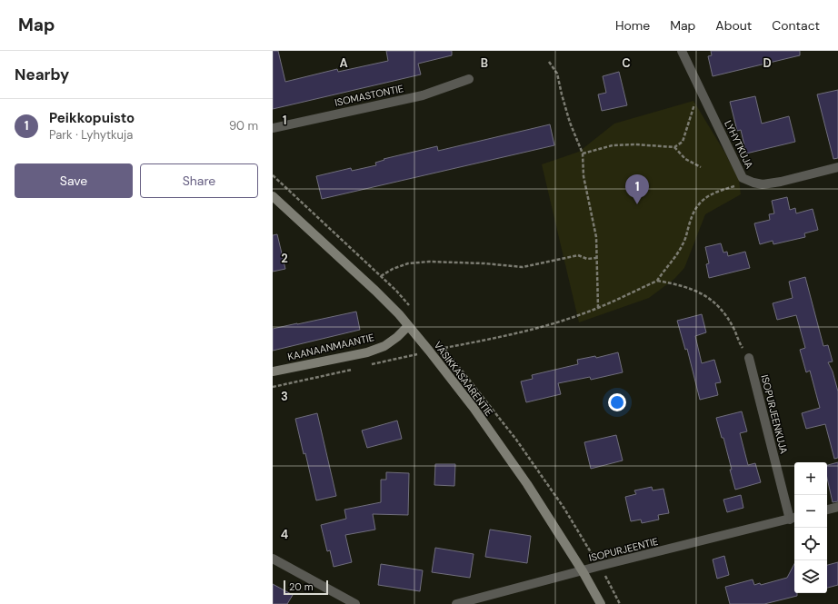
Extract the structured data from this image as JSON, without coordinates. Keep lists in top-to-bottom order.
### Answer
{
  "streets": {
    "street": [
      "ISOMASTONTIE",
      "LYHYTKUJA",
      "KAANAANMAANTIE",
      "VASIKKASAARENTIE",
      "ISOPURJEENKUJA",
      "ISOPURJEENTIE"
    ]
  },
  "crossings": [
    ["KAANAANMAANTIE", "VASIKKASAARENTIE"],
    ["VASIKKASAARENTIE", "ISOPURJEENTIE"],
    ["ISOPURJEENKUJA", "ISOPURJEENTIE"]
  ],
  "scale_bar": "20 m",
  "page": {
    "header": "Map",
    "nav": [
      "Home",
      "Map",
      "About",
      "Contact"
    ],
    "heading": "Nearby",
    "list": [
      {
        "mark": "1",
        "name": "Peikkopuisto",
        "note": "Park · Lyhytkuja",
        "value": "90 m"
      }
    ],
    "buttons": ["Save", "Share"],
    "pins": "1",
    "map_buttons": ["+", "−"],
    "scale": "20 m"
  },
  "grid": {
    "columns": [
      "A",
      "B",
      "C",
      "D"
    ],
    "rows": [
      "1",
      "2",
      "3",
      "4"
    ]
  }
}
